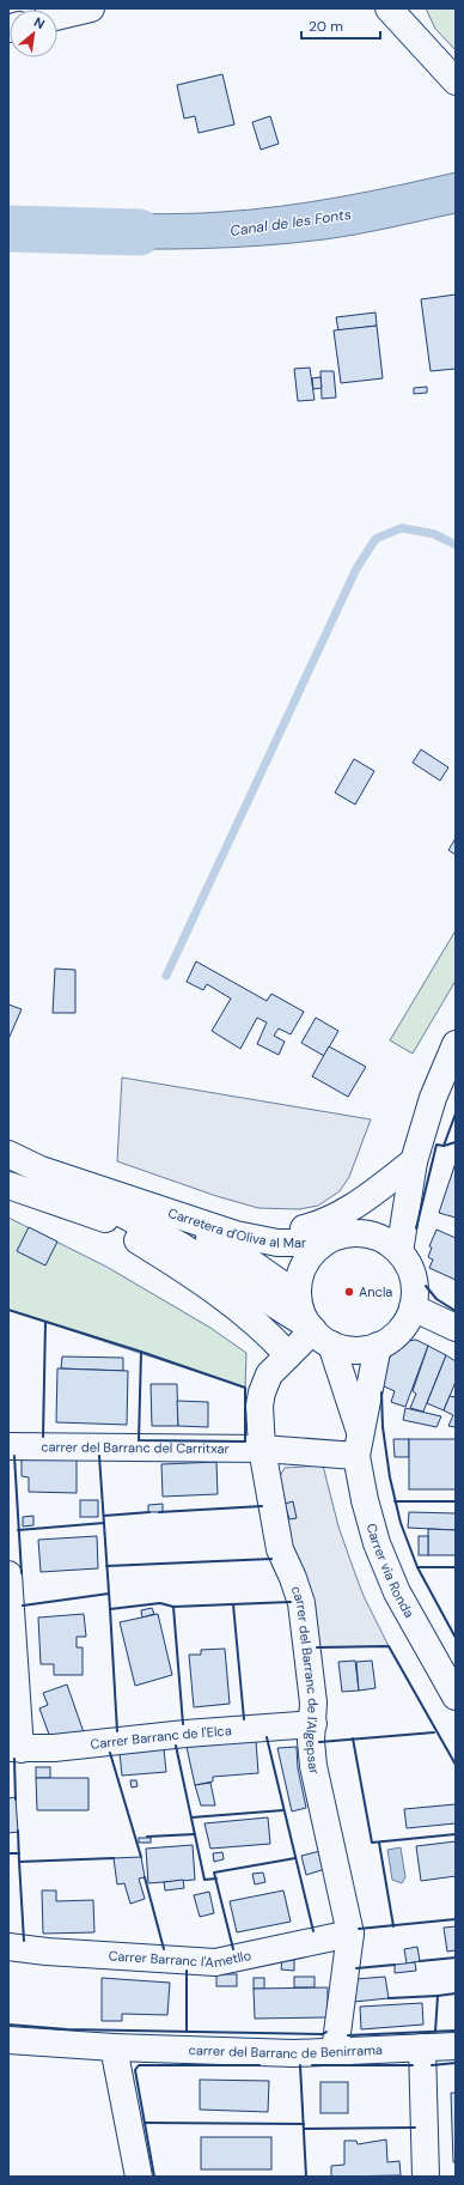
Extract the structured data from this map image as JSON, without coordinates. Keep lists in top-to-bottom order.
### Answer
{
  "streets": {
    "street": [
      "Carretera d'Oliva al Mar",
      "carrer del Barranc del Carritxar",
      "Carrer via Ronda",
      "carrer del Barranc de l'Algepsar",
      "Carrer Barranc de l'Elca",
      "Carrer Barranc l'Ametllo",
      "carrer del Barranc de Benirrama"
    ]
  },
  "crossings": [
    ["Carretera d'Oliva al Mar", "Carrer via Ronda"],
    ["Carretera d'Oliva al Mar", "carrer del Barranc de l'Algepsar"],
    ["carrer del Barranc del Carritxar", "Carrer via Ronda"],
    ["carrer del Barranc del Carritxar", "carrer del Barranc de l'Algepsar"],
    ["Carrer via Ronda", "carrer del Barranc de l'Algepsar"],
    ["carrer del Barranc de l'Algepsar", "Carrer Barranc de l'Elca"],
    ["carrer del Barranc de l'Algepsar", "Carrer Barranc l'Ametllo"],
    ["carrer del Barranc de l'Algepsar", "carrer del Barranc de Benirrama"]
  ],
  "water": ["Canal de les Fonts"],
  "places": ["Ancla"],
  "scale_bar": "20 m",
  "north": "top right"
}
